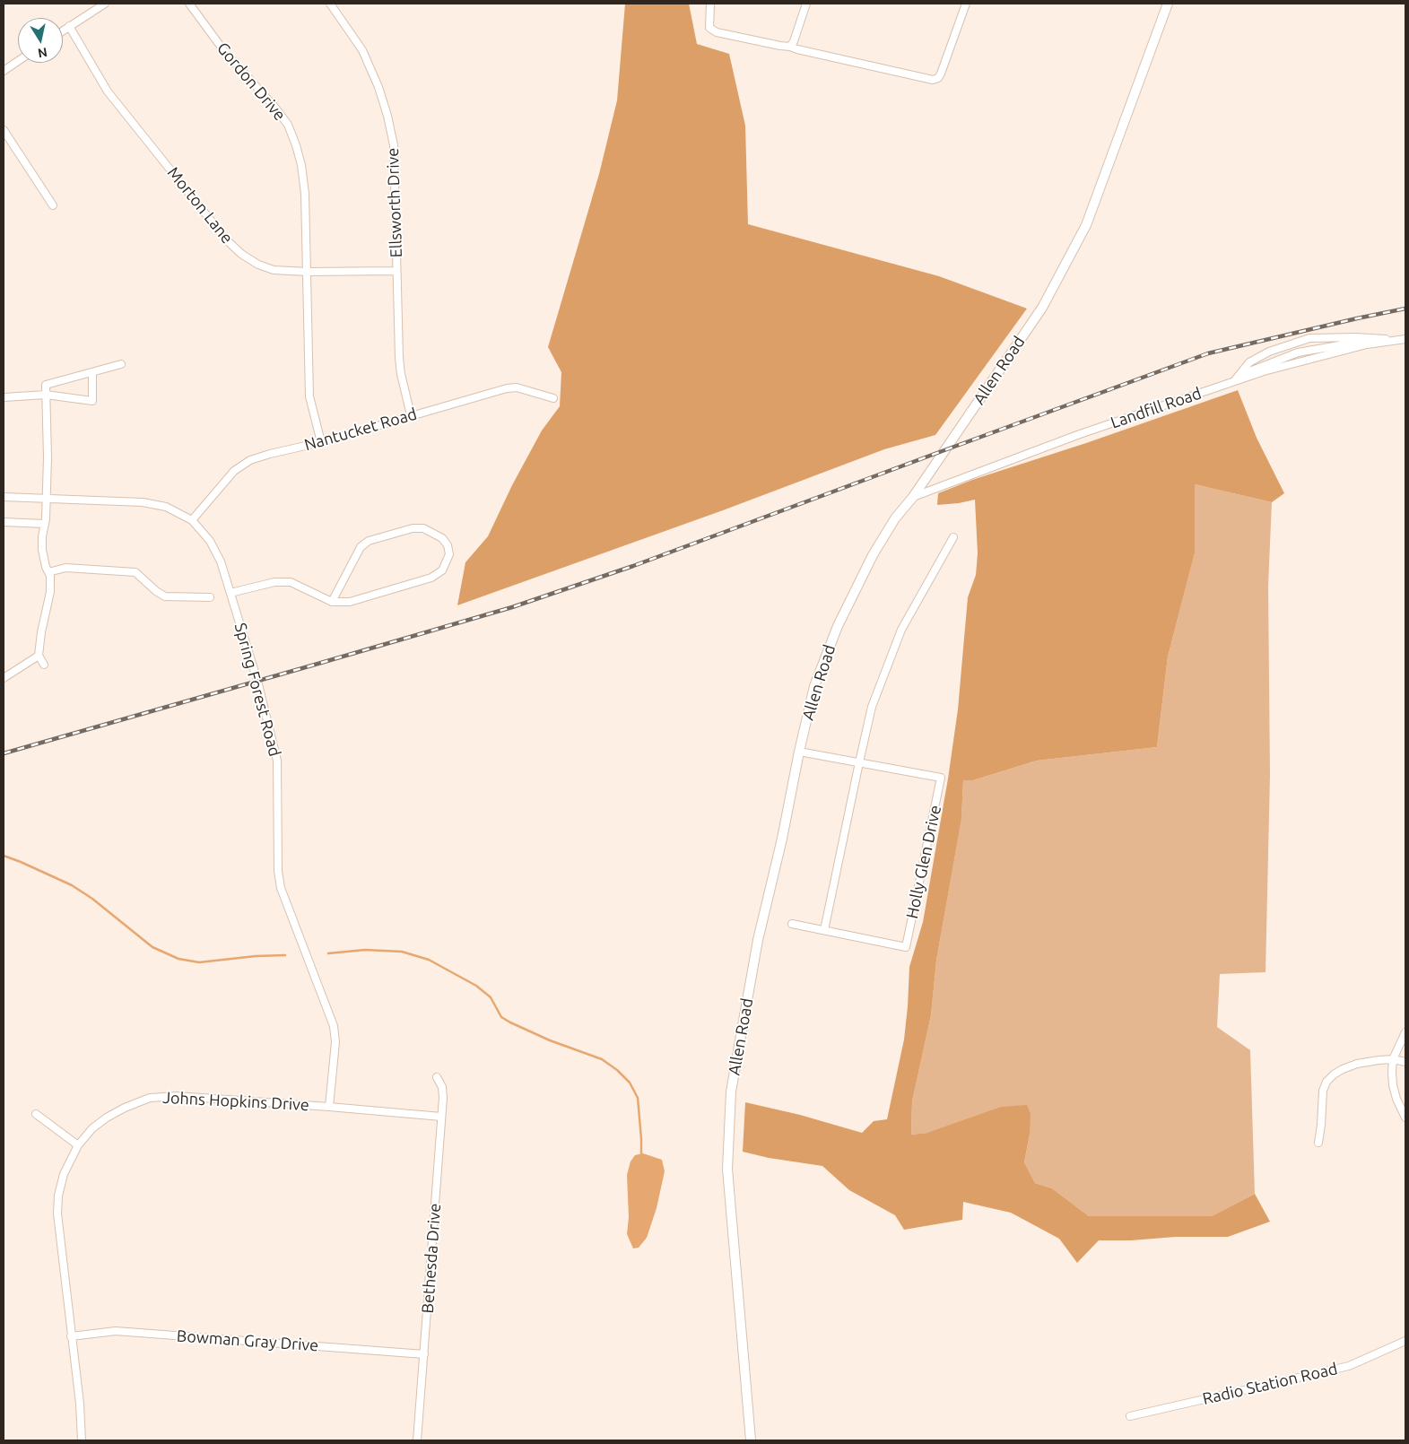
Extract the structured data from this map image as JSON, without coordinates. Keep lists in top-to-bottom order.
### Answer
{
  "streets": {
    "main road": ["Allen Road"],
    "street": [
      "Gordon Drive",
      "Ellsworth Drive",
      "Morton Lane",
      "Landfill Road",
      "Nantucket Road",
      "Spring Forest Road",
      "Holly Glen Drive",
      "Johns Hopkins Drive",
      "Bethesda Drive",
      "Bowman Gray Drive",
      "Radio Station Road"
    ]
  },
  "crossings": [
    ["Gordon Drive", "Morton Lane"],
    ["Gordon Drive", "Nantucket Road"],
    ["Ellsworth Drive", "Morton Lane"],
    ["Ellsworth Drive", "Nantucket Road"],
    ["Allen Road", "Landfill Road"],
    ["Allen Road", "Holly Glen Drive"],
    ["Nantucket Road", "Spring Forest Road"],
    ["Spring Forest Road", "Johns Hopkins Drive"],
    ["Johns Hopkins Drive", "Bethesda Drive"],
    ["Johns Hopkins Drive", "Bowman Gray Drive"],
    ["Bethesda Drive", "Bowman Gray Drive"]
  ],
  "north": "bottom"
}
